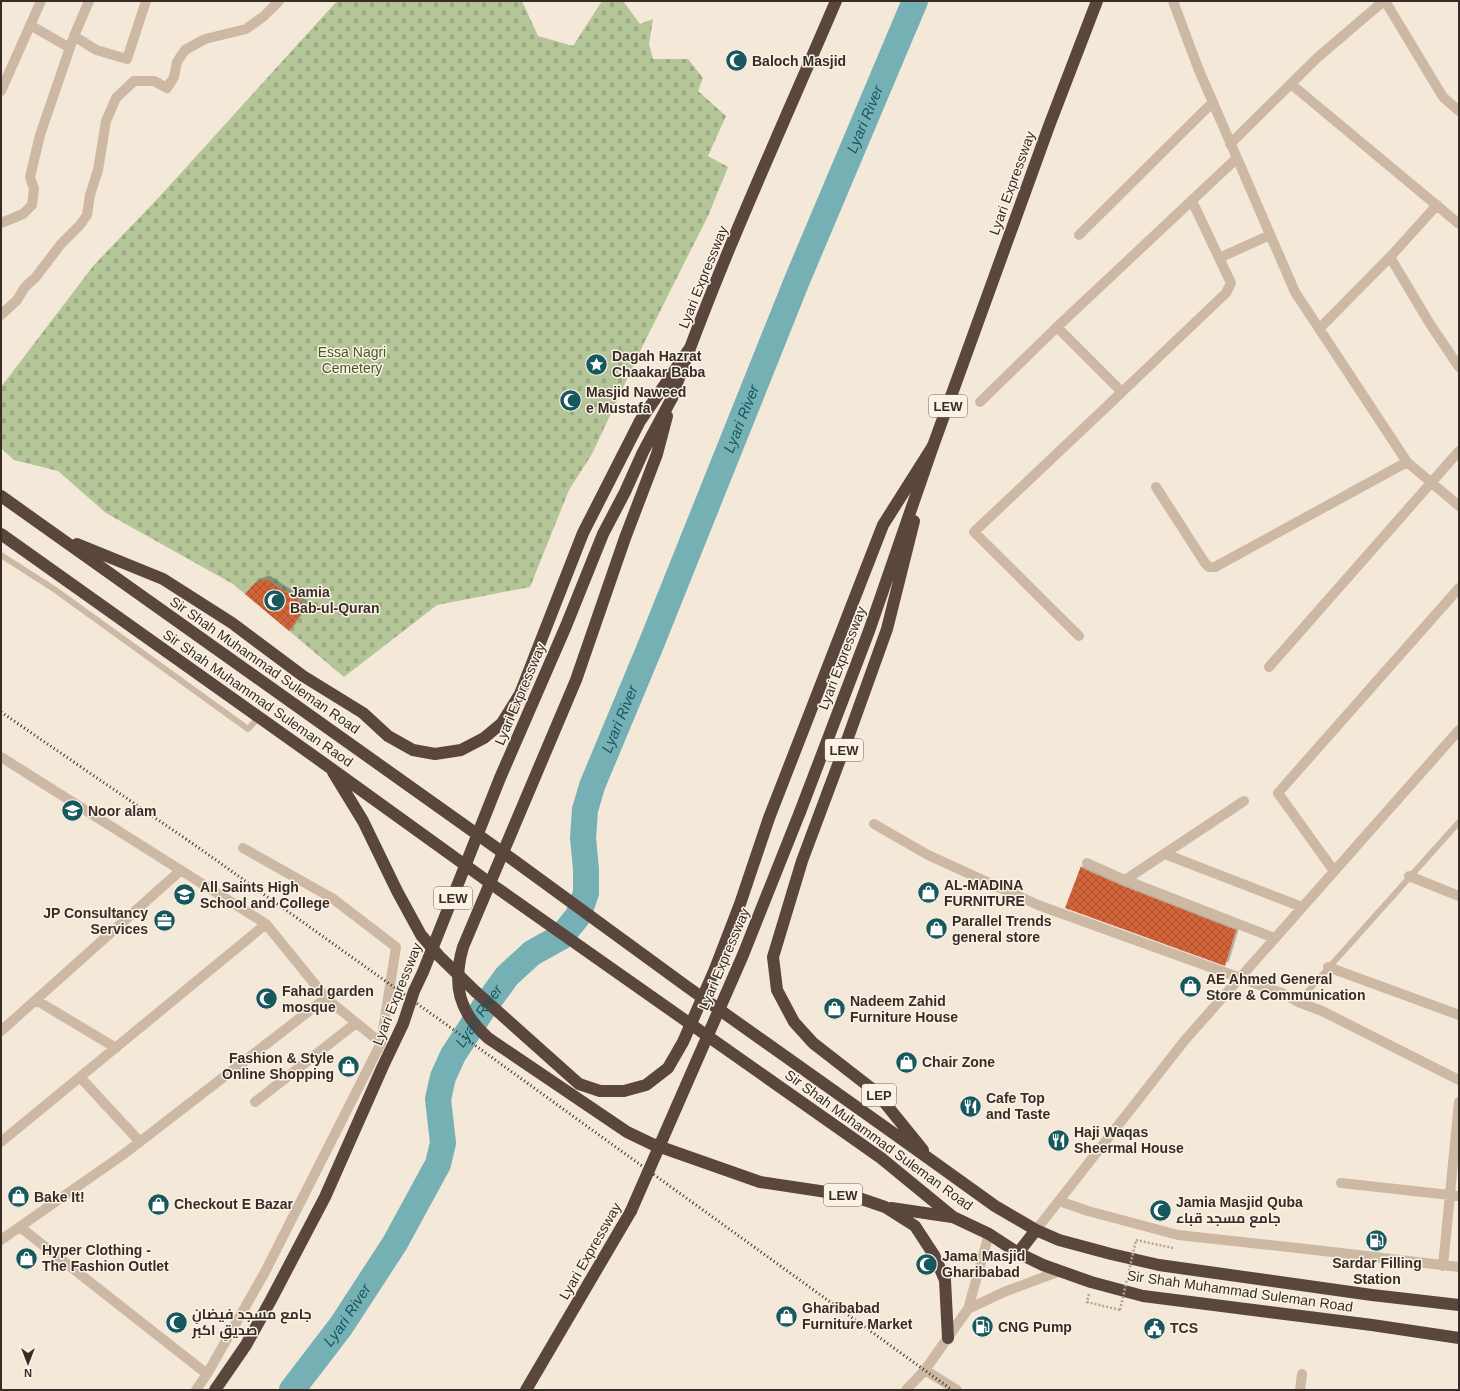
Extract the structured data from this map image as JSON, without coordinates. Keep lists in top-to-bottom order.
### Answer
{
  "streets": {
    "highway": [
      "Lyari Expressway",
      "LEW",
      "Sir Shah Muhammad Suleman Road",
      "Sir Shah Muhammad Suleman Raod",
      "LEP"
    ]
  },
  "crossings": [
    ["Lyari Expressway", "LEW"],
    ["LEW", "Sir Shah Muhammad Suleman Road"],
    ["LEW", "Sir Shah Muhammad Suleman Raod"],
    ["LEW", "LEP"],
    ["Sir Shah Muhammad Suleman Road", "Sir Shah Muhammad Suleman Raod"],
    ["Sir Shah Muhammad Suleman Road", "LEP"]
  ],
  "water": ["Lyari River"],
  "parks": ["Essa Nagri Cemetery"],
  "places": {
    "mosque": [
      "Baloch Masjid",
      "Masjid Naweed e Mustafa",
      "Jamia Bab-ul-Quran",
      "Fahad garden mosque",
      "Jamia Masjid Quba جامع مسجد قباء",
      "Jama Masjid Gharibabad",
      "جامع مسجد فیضانِ صدیقِ اکبر"
    ],
    "place": ["Dagah Hazrat Chaakar Baba"],
    "school or university": ["Noor alam", "All Saints High School and College"],
    "shop": [
      "AL-MADINA FURNITURE",
      "Parallel Trends general store",
      "AE Ahmed General Store & Communication",
      "Nadeem Zahid Furniture House",
      "Chair Zone",
      "Fashion & Style Online Shopping",
      "Bake It!",
      "Checkout E Bazar",
      "Hyper Clothing - The Fashion Outlet",
      "Gharibabad Furniture Market"
    ],
    "office": ["JP Consultancy Services"],
    "restaurant": ["Cafe Top and Taste", "Haji Waqas Sheermal House"],
    "fuel station": ["Sardar Filling Station", "CNG Pump"],
    "public building": ["TCS"]
  },
  "north": "bottom"
}
